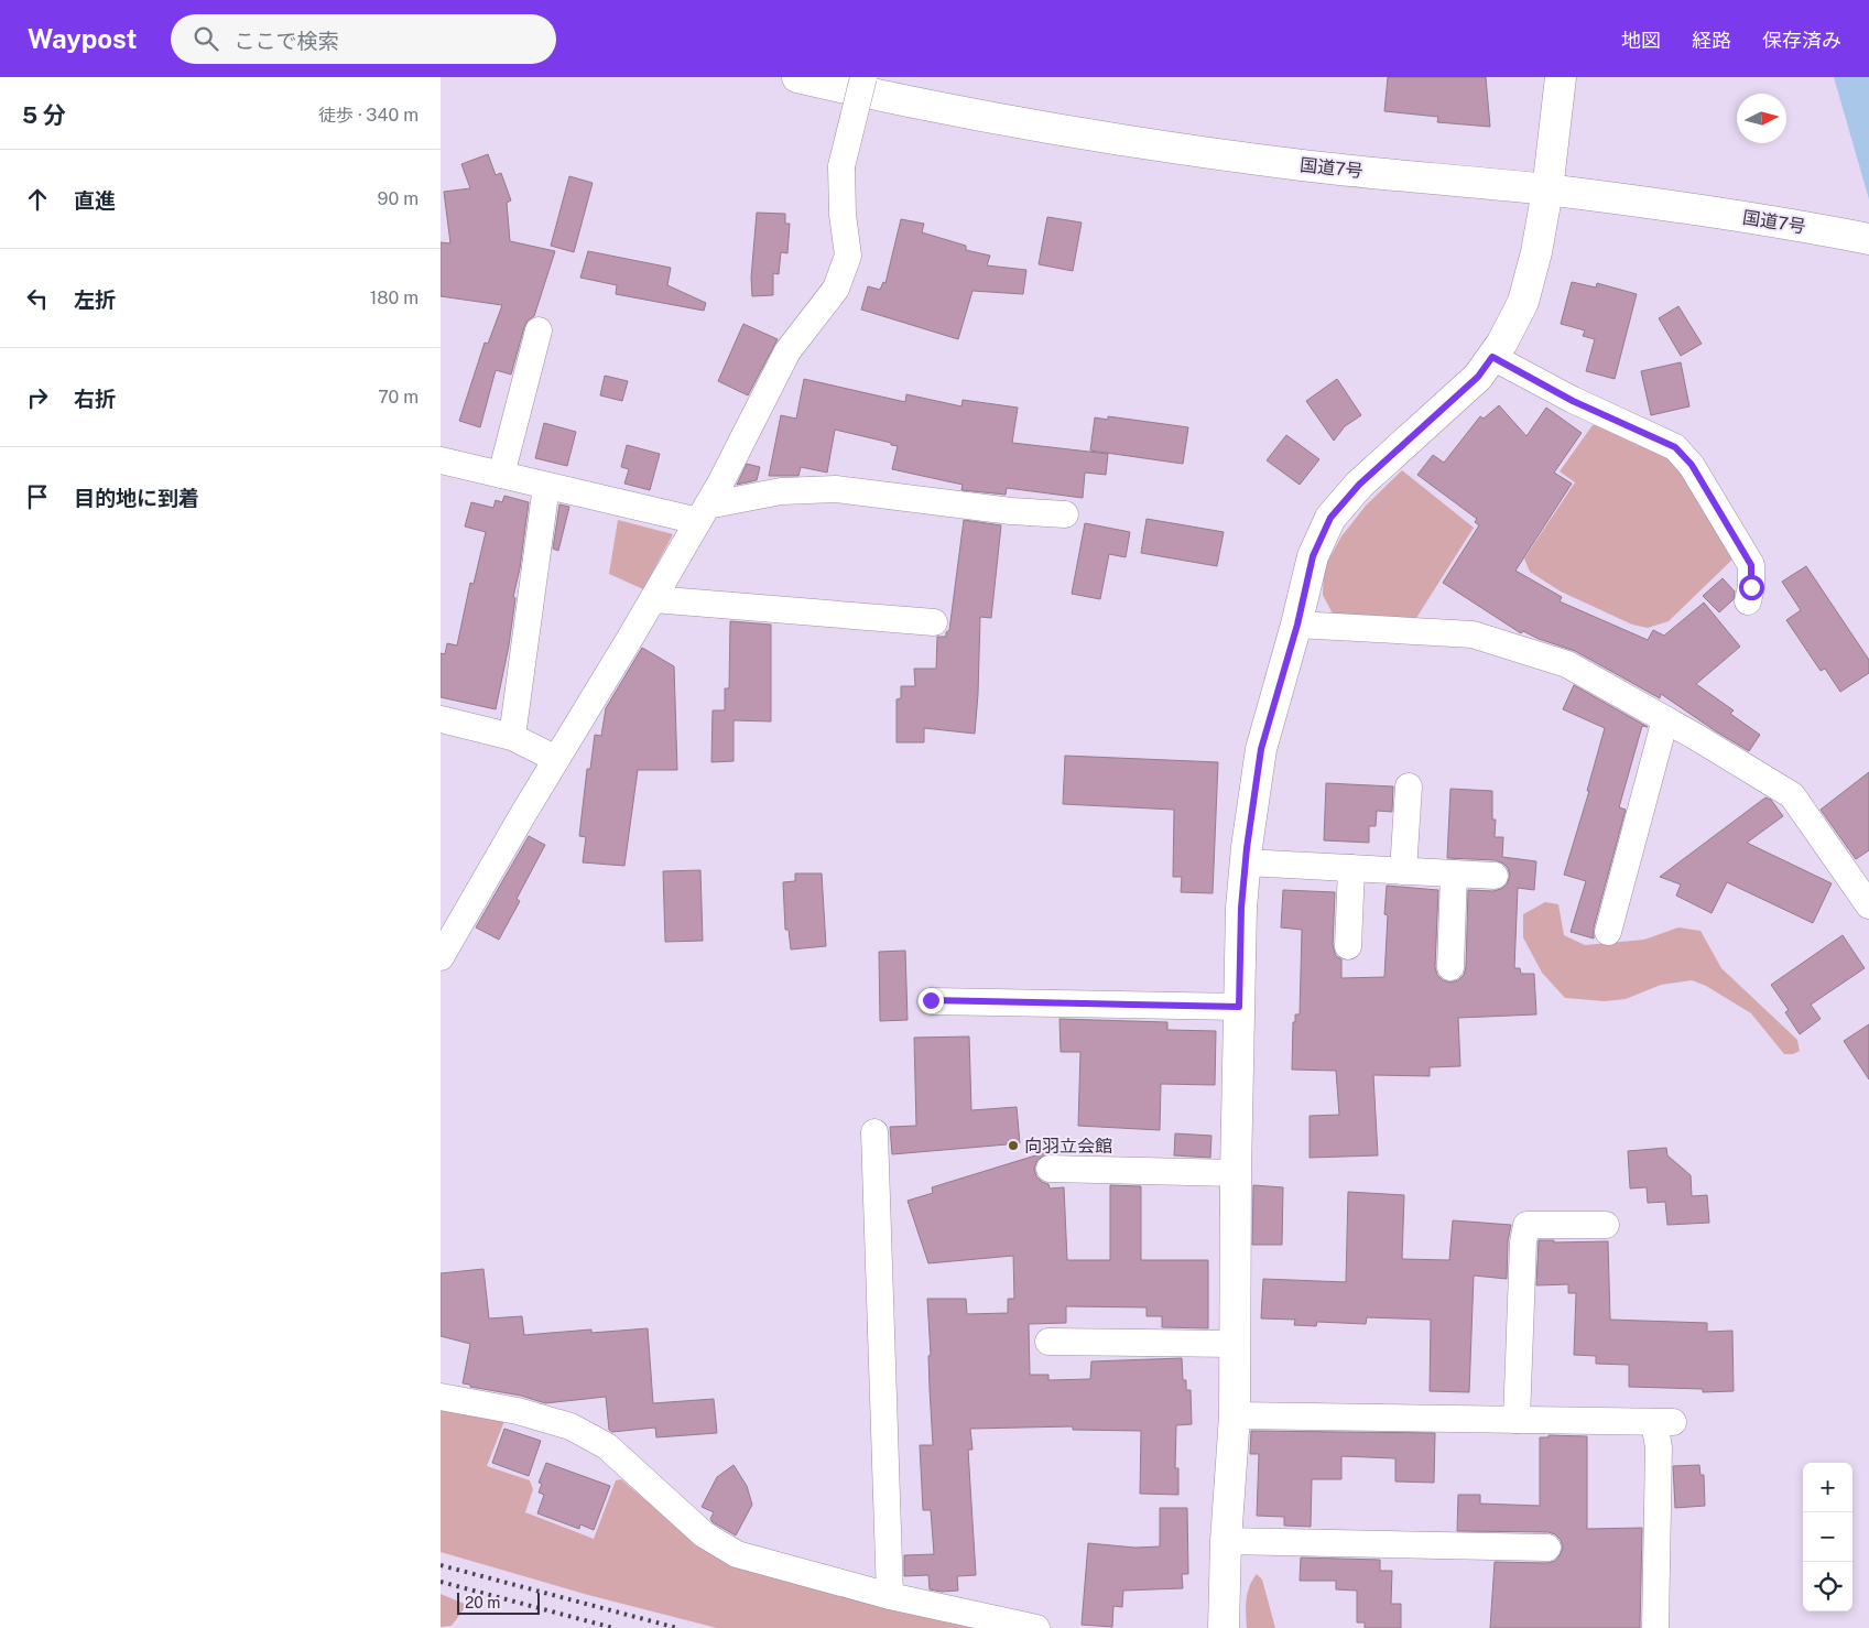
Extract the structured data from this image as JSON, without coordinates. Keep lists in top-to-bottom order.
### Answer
{
  "streets": {
    "main road": ["国道7号"]
  },
  "places": ["向羽立会館"],
  "scale_bar": "20 m",
  "north": "right",
  "page": {
    "header": "Waypost",
    "search": "ここで検索",
    "nav": ["地図", "経路", "保存済み"],
    "heading": ["5 分", "徒歩 · 340 m"],
    "list": [
      ["直進", "90 m"],
      ["左折", "180 m"],
      ["右折", "70 m"],
      "目的地に到着"
    ],
    "map_buttons": ["+", "−"],
    "scale": "20 m"
  }
}
